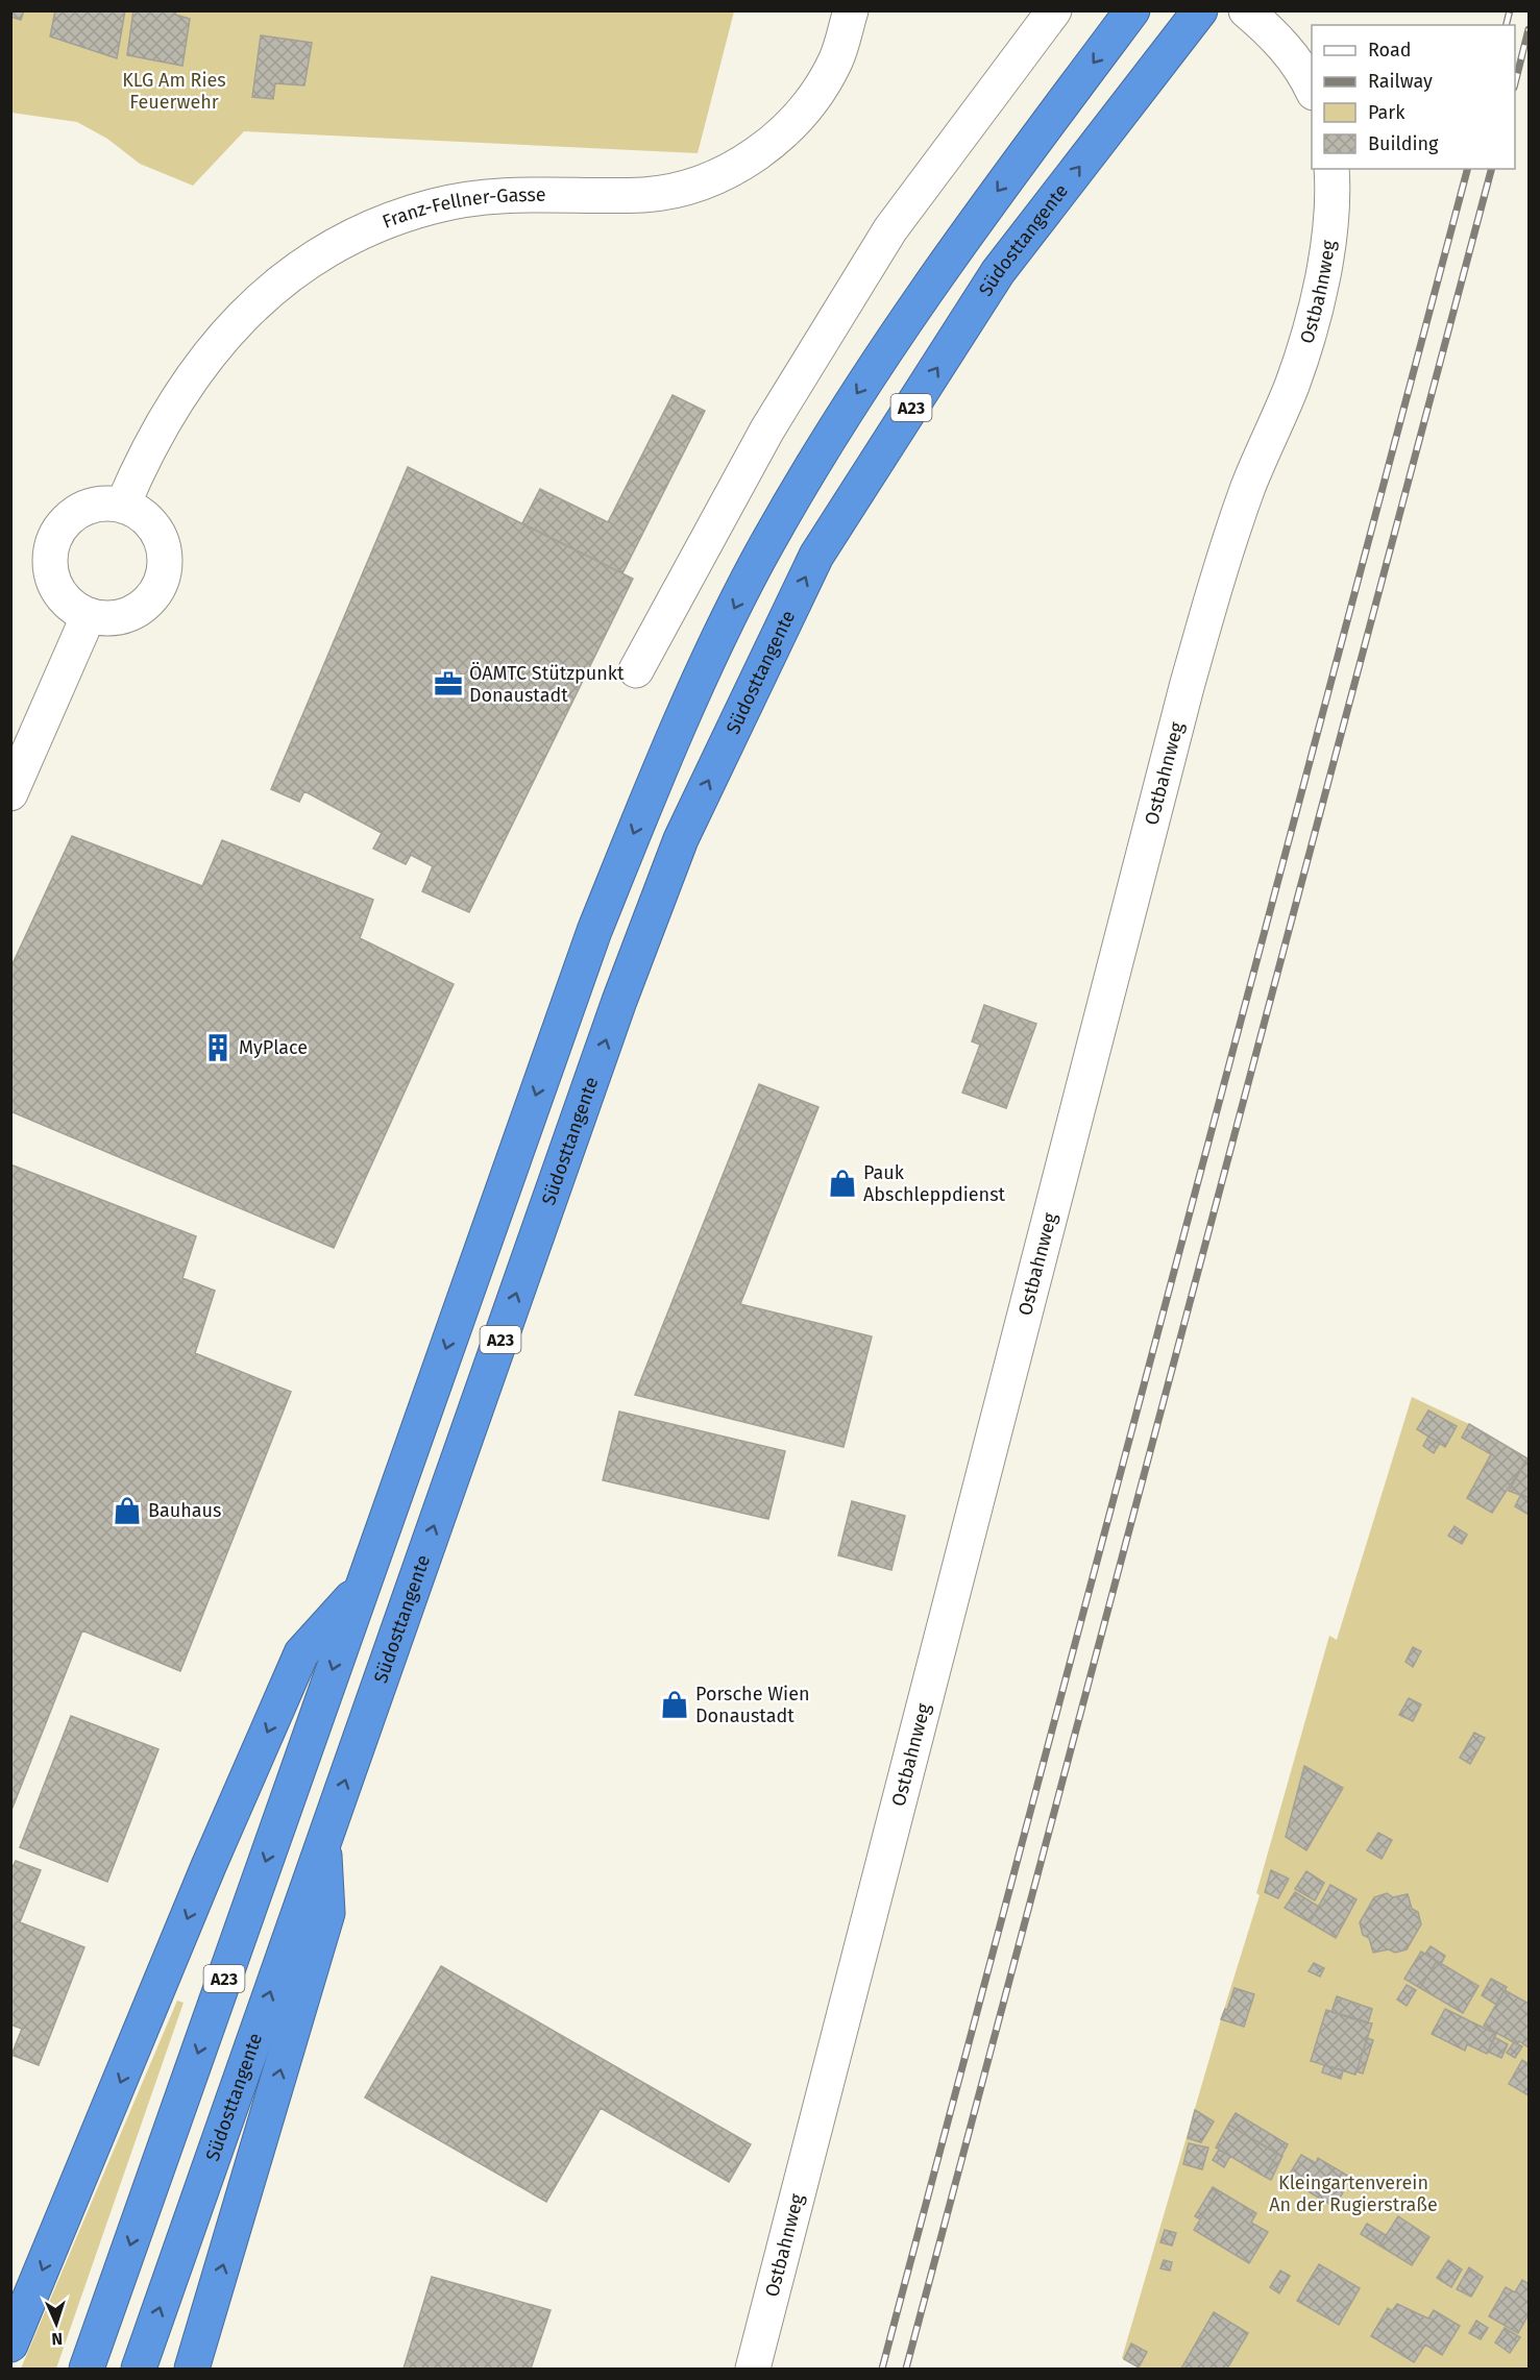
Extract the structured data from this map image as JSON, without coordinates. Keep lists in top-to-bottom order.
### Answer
{
  "streets": {
    "highway": ["Südosttangente", "A23"],
    "street": ["Franz-Fellner-Gasse", "Ostbahnweg"]
  },
  "parks": ["KLG Am Ries Feuerwehr", "Kleingartenverein An der Rugierstraße"],
  "places": {
    "office": ["ÖAMTC Stützpunkt Donaustadt"],
    "building": ["MyPlace"],
    "shop": ["Pauk Abschleppdienst", "Bauhaus", "Porsche Wien Donaustadt"]
  },
  "legend": [
    "Road",
    "Railway",
    "Park",
    "Building"
  ],
  "north": "bottom"
}
